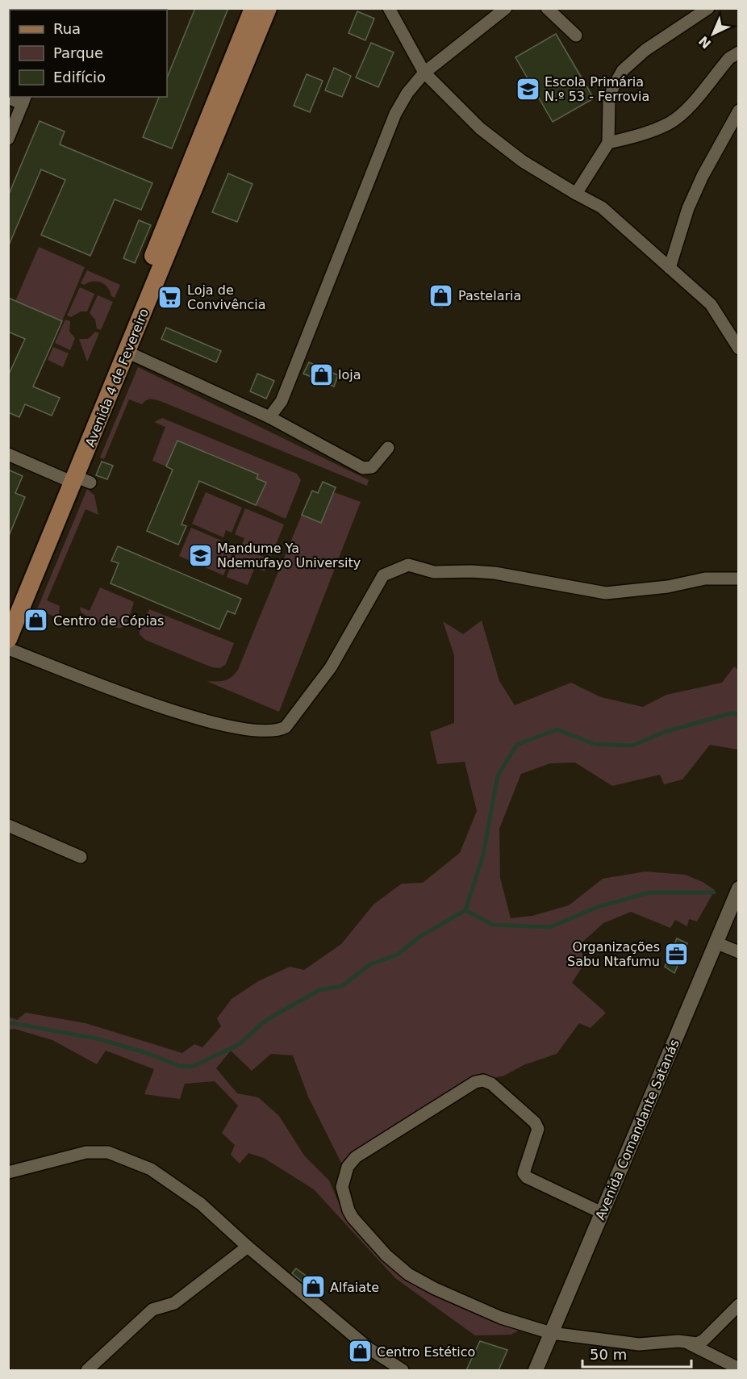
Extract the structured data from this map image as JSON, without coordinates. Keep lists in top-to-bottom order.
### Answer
{
  "streets": {
    "main road": ["Avenida 4 de Fevereiro"],
    "street": ["Avenida Comandante Satanás"]
  },
  "places": {
    "school or university": ["Escola Primária N.º 53 - Ferrovia", "Mandume Ya Ndemufayo University"],
    "shop": [
      "Pastelaria",
      "loja",
      "Centro de Cópias",
      "Alfaiate",
      "Centro Estético"
    ],
    "supermarket": ["Loja de Convivência"],
    "office": ["Organizações Sabu Ntafumu"]
  },
  "legend": ["Rua", "Parque", "Edifício"],
  "scale_bar": "50 m",
  "north": "bottom left"
}
